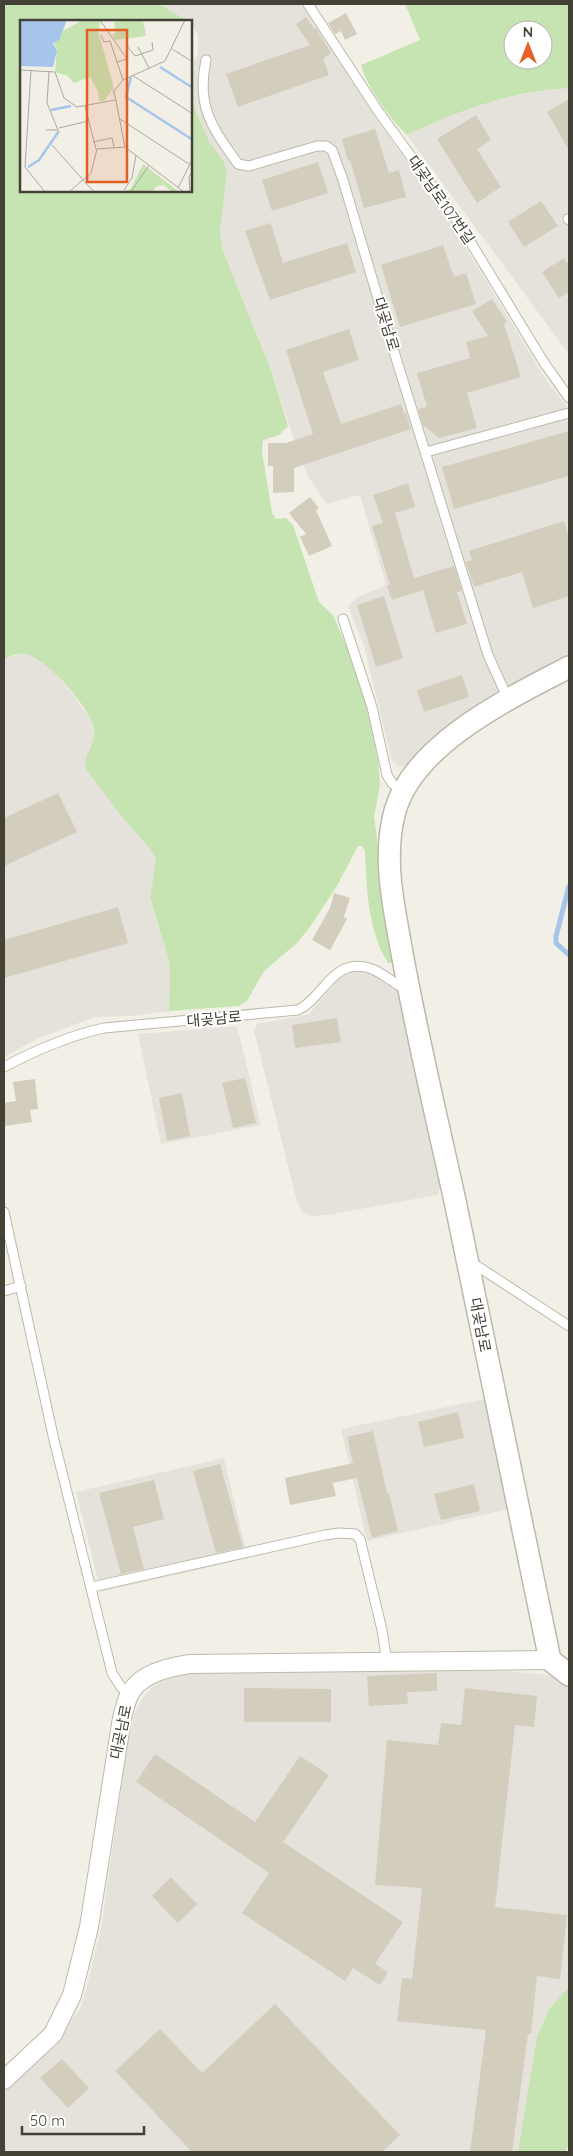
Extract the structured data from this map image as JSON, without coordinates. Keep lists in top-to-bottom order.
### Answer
{
  "streets": {
    "street": ["대곶남로"],
    "lane": ["대곶남로107번길"]
  },
  "scale_bar": "50 m",
  "north": "top"
}
